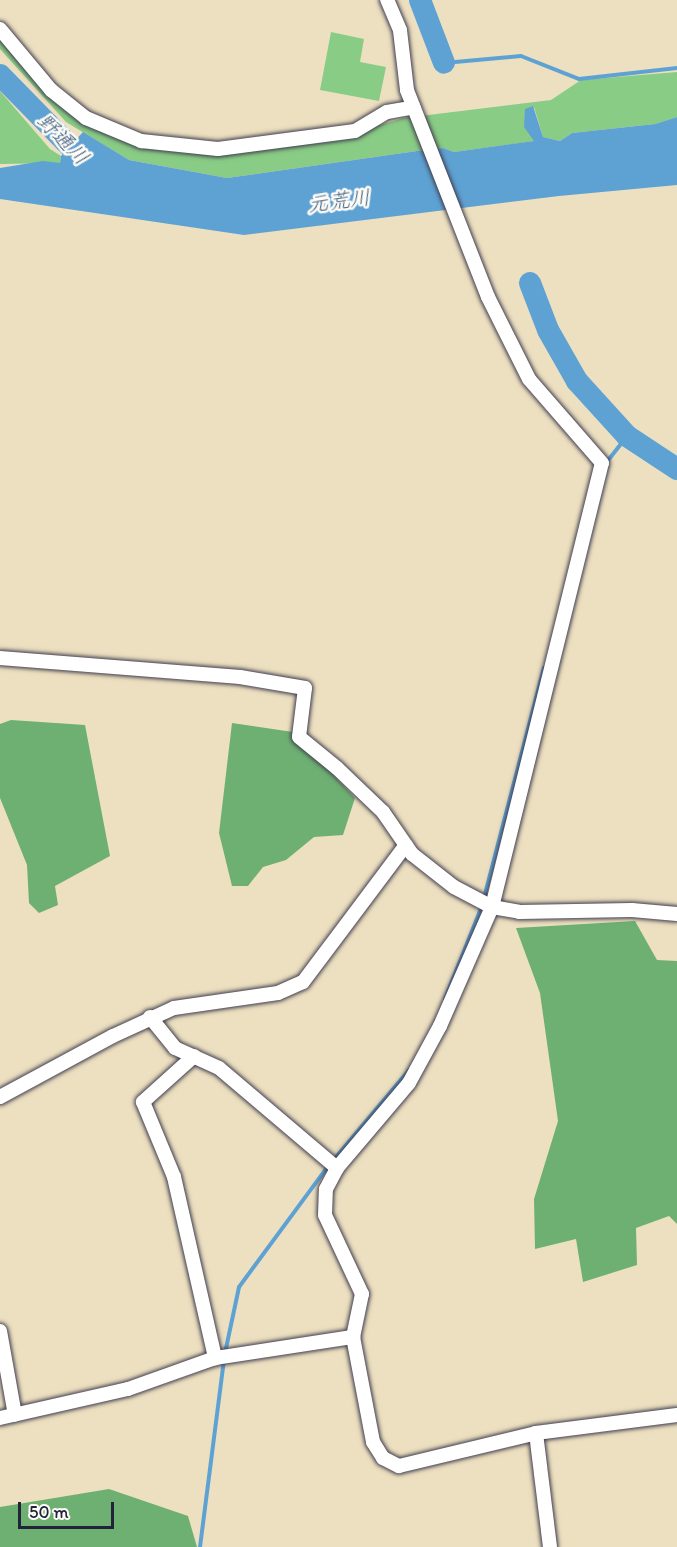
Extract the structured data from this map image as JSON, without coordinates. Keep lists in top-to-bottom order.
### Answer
{
  "water": ["野通川", "元荒川"],
  "scale_bar": "50 m"
}
